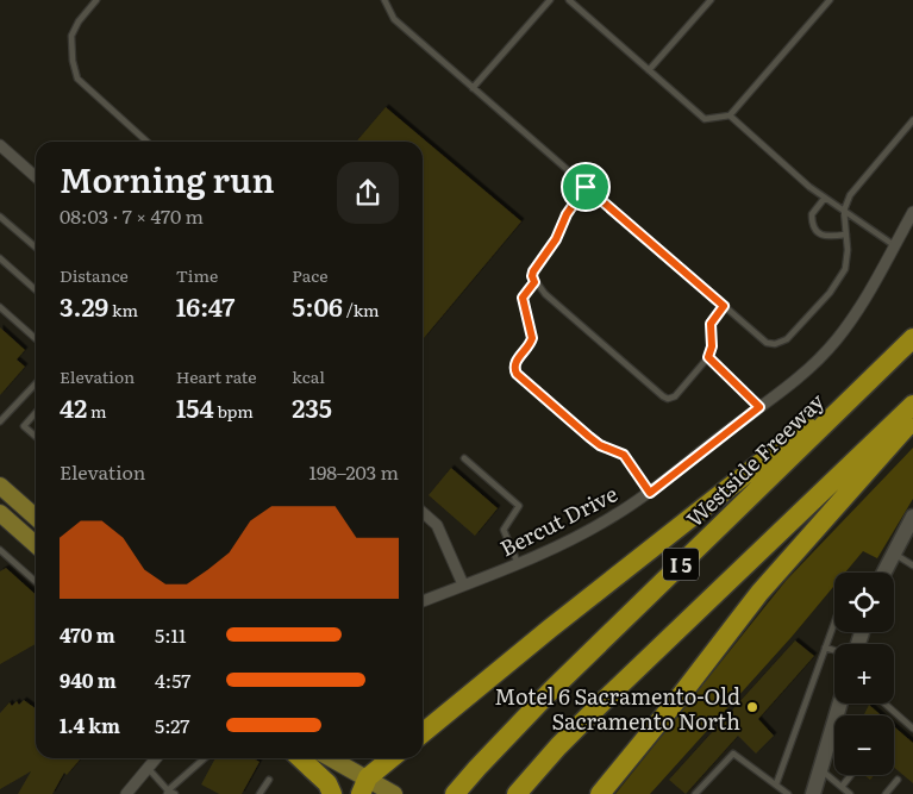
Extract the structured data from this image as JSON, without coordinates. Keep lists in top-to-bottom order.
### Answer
{
  "streets": {
    "highway": ["Westside Freeway", "I 5"],
    "street": ["Bercut Drive"]
  },
  "places": ["Motel 6 Sacramento-Old Sacramento North"],
  "page": {
    "heading": ["Morning run", "08:03 · 7 × 470 m"],
    "stats": [
      ["Distance", "3.29 km"],
      ["Time", "16:47"],
      ["Pace", "5:06 /km"],
      ["Elevation", "42 m"],
      ["Heart rate", "154 bpm"],
      ["kcal", "235"]
    ],
    "chart": ["Elevation", "198–203 m"],
    "map_buttons": ["+", "−"],
    "list": [
      {
        "name": "470 m",
        "note": "5:11"
      },
      {
        "name": "940 m",
        "note": "4:57"
      },
      {
        "name": "1.4 km",
        "note": "5:27"
      }
    ]
  }
}
